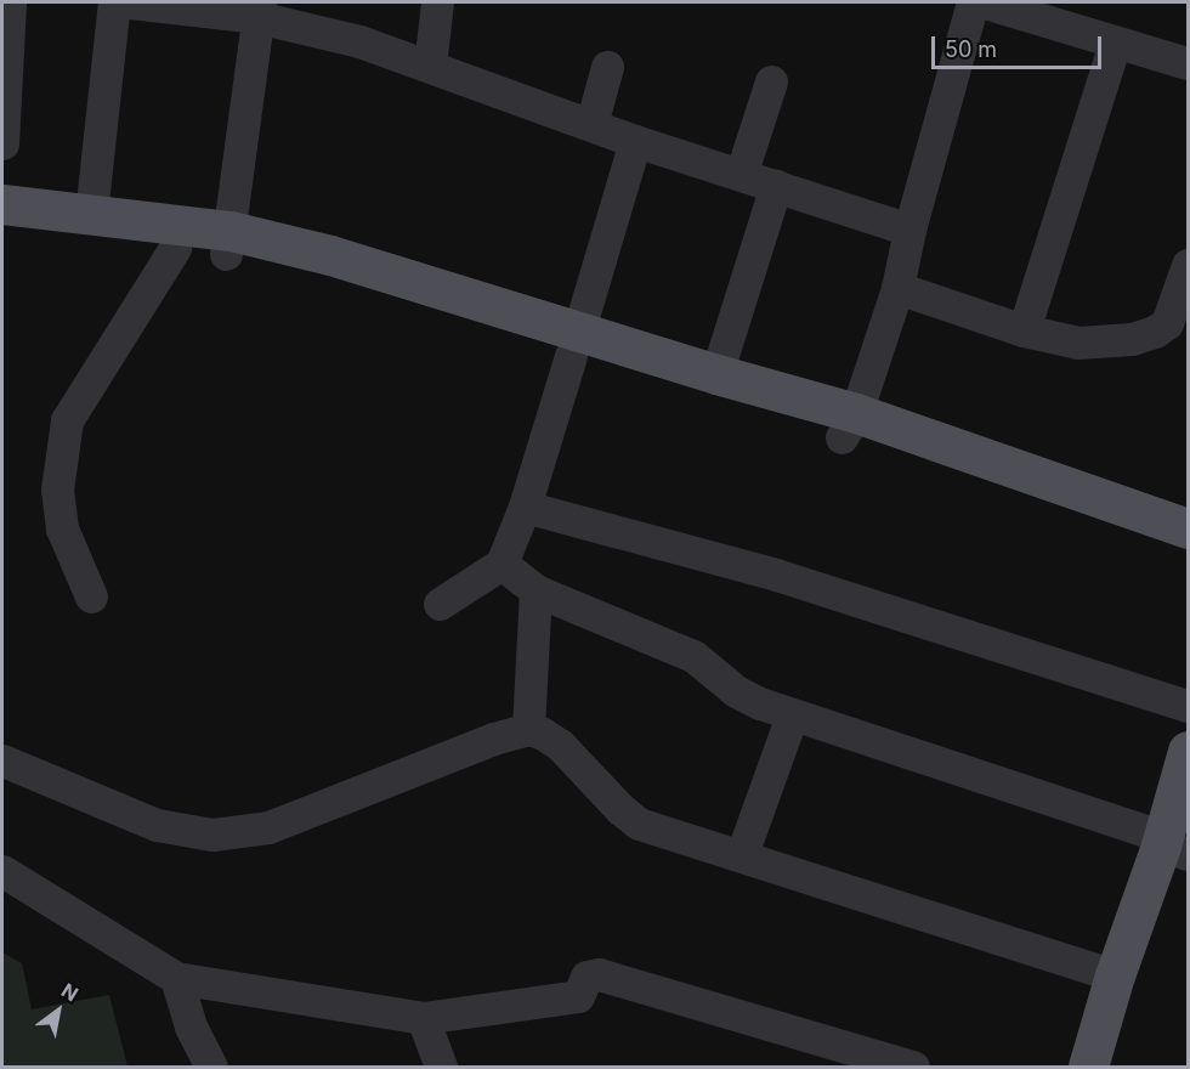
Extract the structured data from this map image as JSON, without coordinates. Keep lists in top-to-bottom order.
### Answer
{
  "scale_bar": "50 m",
  "north": "top right"
}
